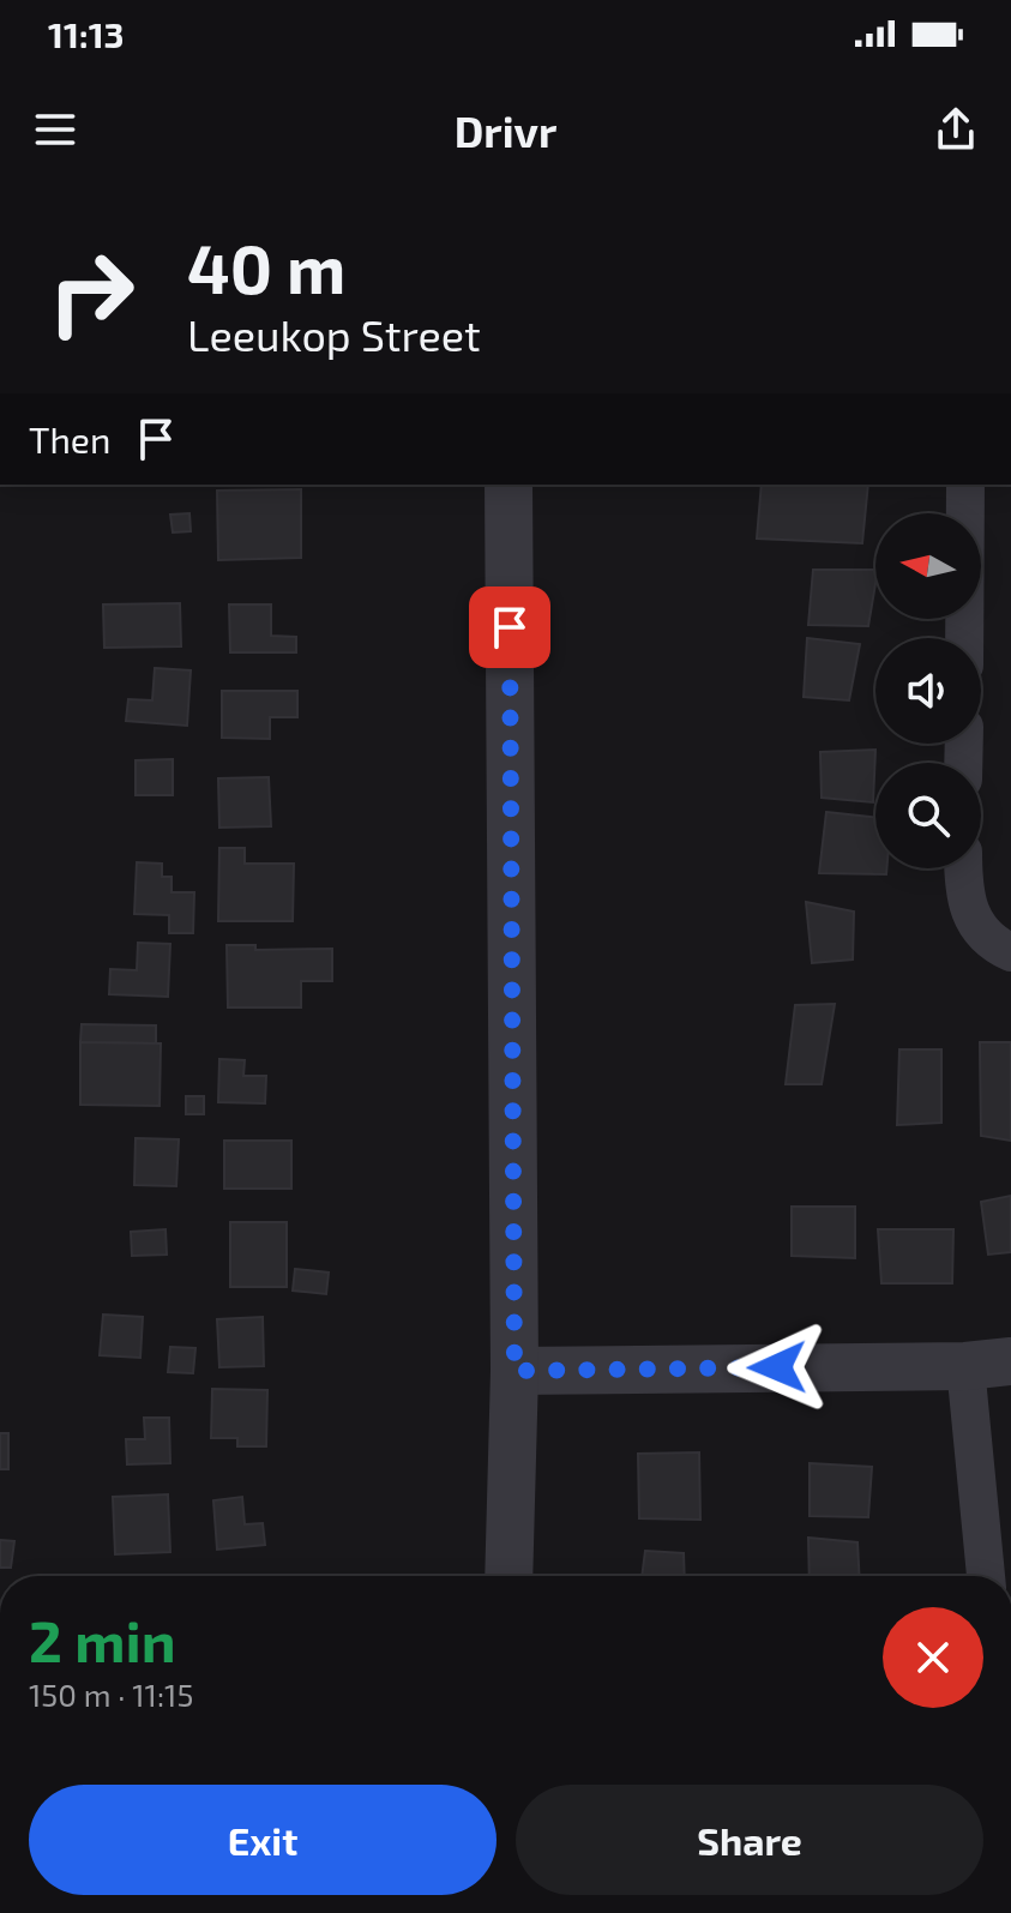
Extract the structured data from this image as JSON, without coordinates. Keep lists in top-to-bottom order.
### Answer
{
  "north": "left",
  "page": {
    "status": "11:13",
    "header": "Drivr",
    "turn": ["40 m", "Leeukop Street"],
    "then": "Then",
    "heading": ["2 min", "150 m · 11:15"],
    "buttons": ["Exit", "Share"]
  }
}
